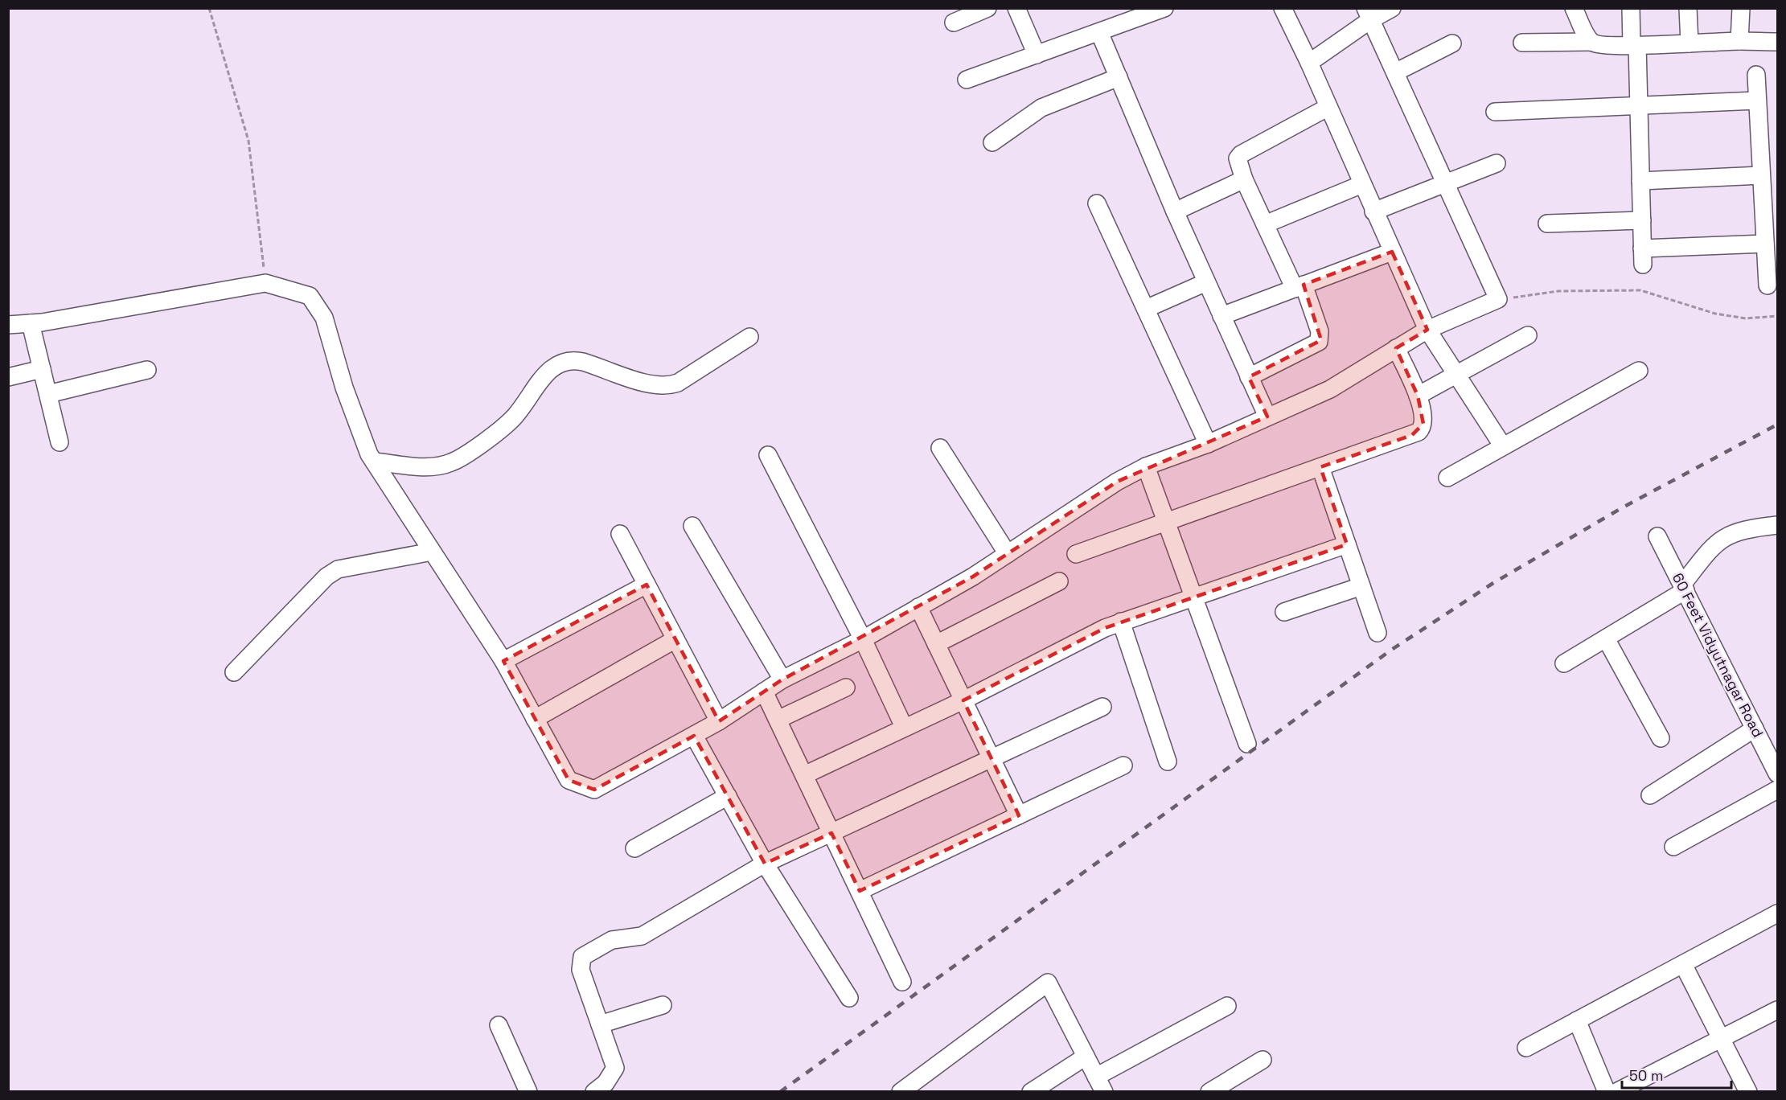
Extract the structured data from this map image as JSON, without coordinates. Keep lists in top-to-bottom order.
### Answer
{
  "streets": {
    "street": ["60 Feet Vidyutnagar Road"]
  },
  "scale_bar": "50 m"
}
